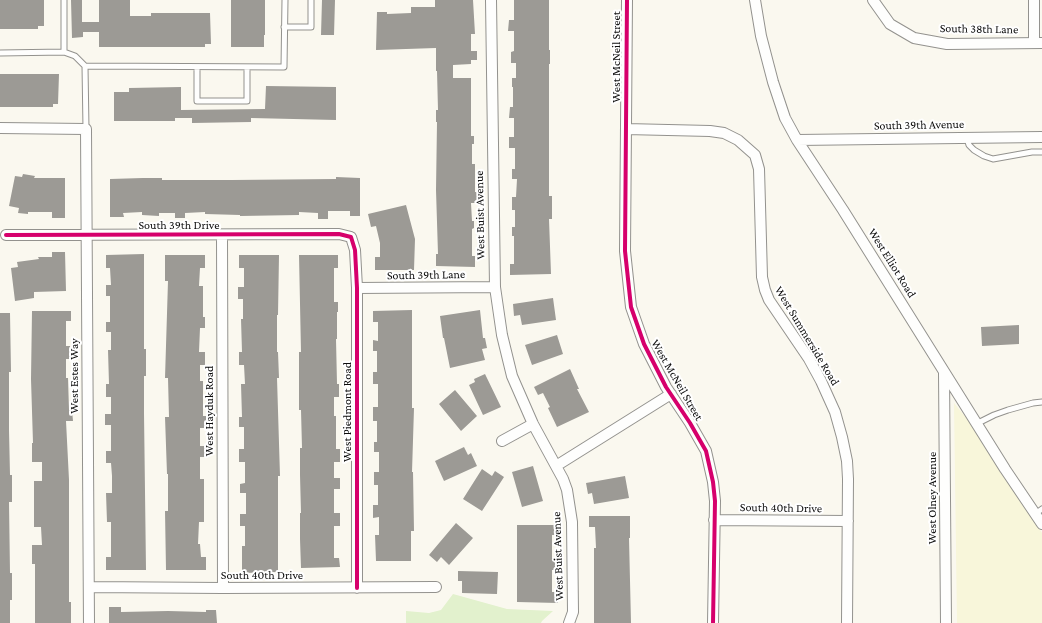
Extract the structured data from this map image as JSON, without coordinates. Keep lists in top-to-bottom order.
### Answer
{
  "streets": {
    "street": [
      "South 38th Lane",
      "West McNeil Street",
      "South 39th Avenue",
      "West Buist Avenue",
      "South 39th Drive",
      "West Elliot Road",
      "South 39th Lane",
      "West Summerside Road",
      "West Estes Way",
      "West Hayduk Road",
      "West Piedmont Road",
      "West Olney Avenue",
      "South 40th Drive"
    ]
  },
  "crossings": [
    ["West McNeil Street", "West Summerside Road"],
    ["West McNeil Street", "South 40th Drive"],
    ["South 39th Avenue", "West Elliot Road"],
    ["West Buist Avenue", "South 39th Lane"],
    ["South 39th Drive", "West Estes Way"],
    ["South 39th Drive", "West Hayduk Road"],
    ["South 39th Drive", "West Piedmont Road"],
    ["West Elliot Road", "West Olney Avenue"],
    ["South 39th Lane", "West Piedmont Road"],
    ["West Summerside Road", "South 40th Drive"],
    ["West Estes Way", "South 40th Drive"],
    ["West Hayduk Road", "South 40th Drive"],
    ["West Piedmont Road", "South 40th Drive"]
  ]
}
